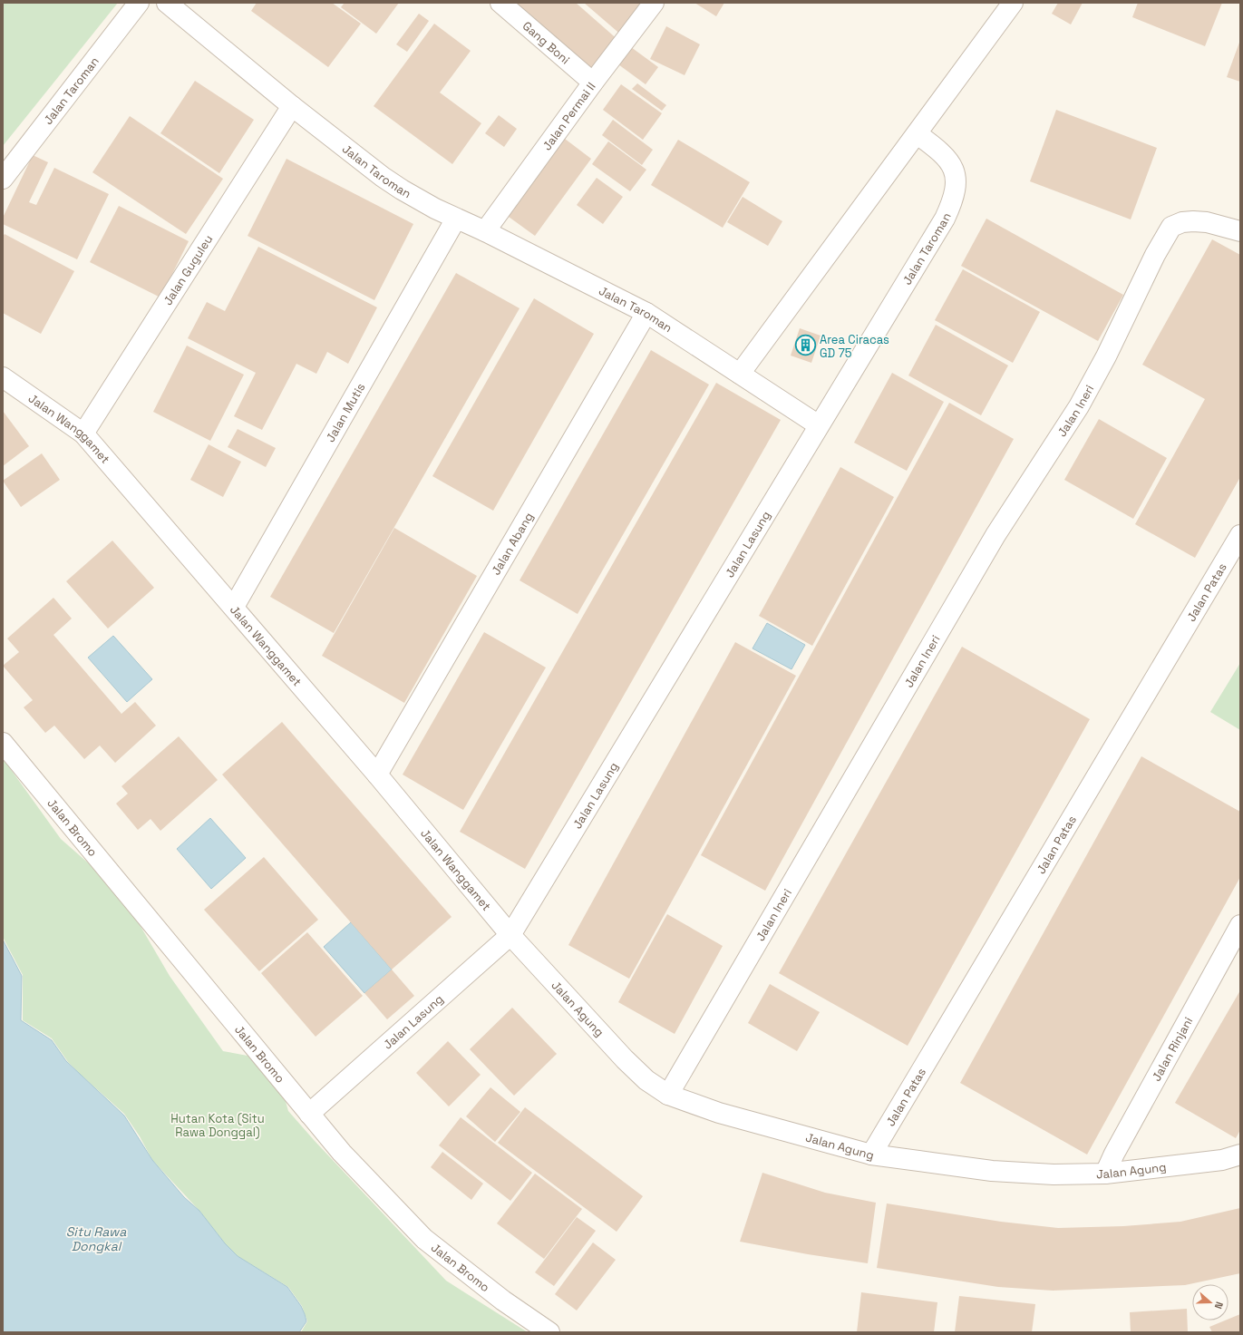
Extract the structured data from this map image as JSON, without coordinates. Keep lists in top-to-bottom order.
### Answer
{
  "streets": {
    "street": [
      "Gang Boni",
      "Jalan Taroman",
      "Jalan Permai II",
      "Jalan Guguleu",
      "Jalan Ineri",
      "Jalan Mutis",
      "Jalan Wanggamet",
      "Jalan Abang",
      "Jalan Lasung",
      "Jalan Patas",
      "Jalan Bromo",
      "Jalan Agung",
      "Jalan Rinjani"
    ]
  },
  "crossings": [
    ["Gang Boni", "Jalan Permai II"],
    ["Jalan Taroman", "Jalan Permai II"],
    ["Jalan Taroman", "Jalan Guguleu"],
    ["Jalan Taroman", "Jalan Mutis"],
    ["Jalan Taroman", "Jalan Abang"],
    ["Jalan Taroman", "Jalan Lasung"],
    ["Jalan Guguleu", "Jalan Wanggamet"],
    ["Jalan Ineri", "Jalan Agung"],
    ["Jalan Mutis", "Jalan Wanggamet"],
    ["Jalan Wanggamet", "Jalan Abang"],
    ["Jalan Wanggamet", "Jalan Lasung"],
    ["Jalan Wanggamet", "Jalan Agung"],
    ["Jalan Lasung", "Jalan Bromo"],
    ["Jalan Lasung", "Jalan Agung"],
    ["Jalan Patas", "Jalan Agung"],
    ["Jalan Agung", "Jalan Rinjani"]
  ],
  "water": ["Situ Rawa Dongkal"],
  "parks": ["Hutan Kota (Situ Rawa Donggal)"],
  "places": {
    "building": ["Area Ciracas GD 75"]
  },
  "north": "right"
}
